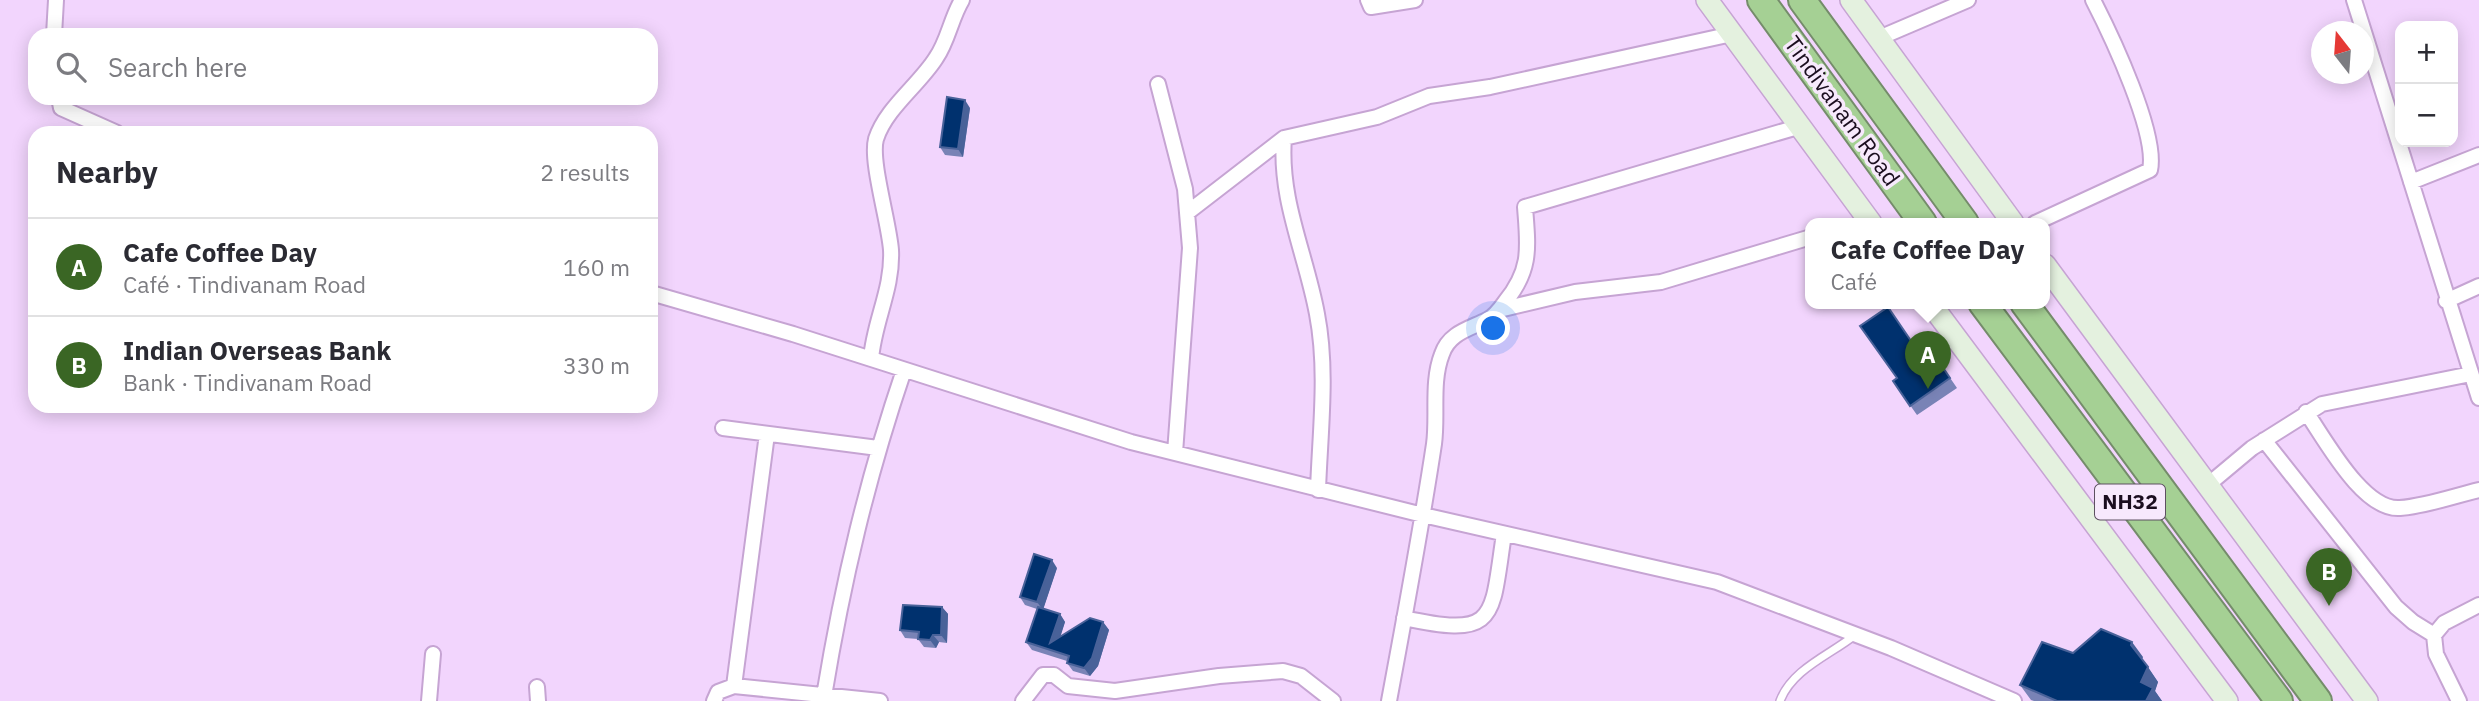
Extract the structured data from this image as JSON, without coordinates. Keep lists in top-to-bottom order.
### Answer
{
  "streets": {
    "highway": ["Tindivanam Road", "NH32"]
  },
  "north": "top",
  "page": {
    "map_buttons": ["+", "−"],
    "search": "Search here",
    "heading": ["Nearby", "2 results"],
    "list": [
      {
        "mark": "A",
        "name": "Cafe Coffee Day",
        "note": "Café · Tindivanam Road",
        "value": "160 m"
      },
      {
        "mark": "B",
        "name": "Indian Overseas Bank",
        "note": "Bank · Tindivanam Road",
        "value": "330 m"
      }
    ],
    "popup": ["Cafe Coffee Day", "Café"],
    "pins": ["A", "B"]
  }
}
